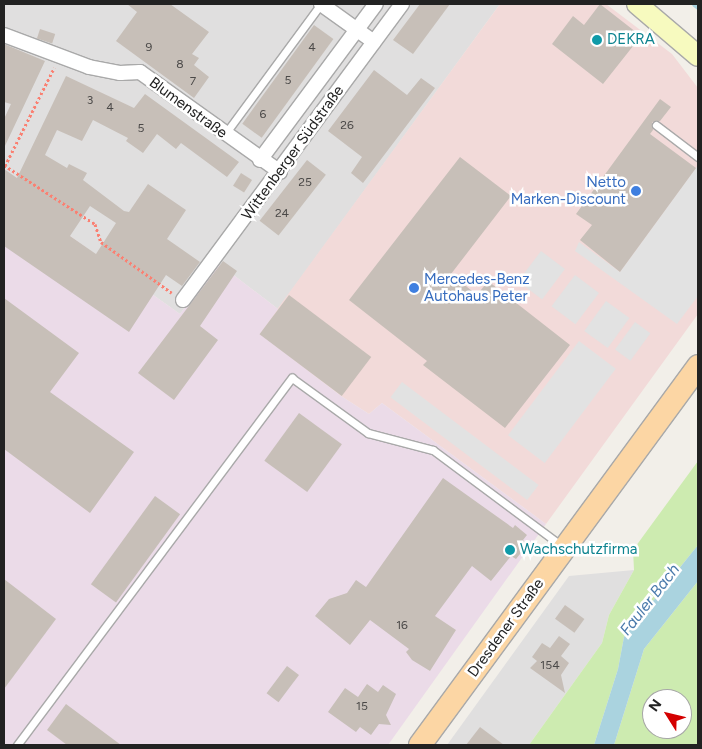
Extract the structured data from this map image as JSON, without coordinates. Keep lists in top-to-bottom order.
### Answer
{
  "streets": {
    "main road": ["Dresdener Straße"],
    "street": ["Blumenstraße", "Wittenberger Südstraße"]
  },
  "crossings": [
    ["Blumenstraße", "Wittenberger Südstraße"]
  ],
  "water": ["Fauler Bach"],
  "places": [
    "DEKRA",
    "Netto Marken-Discount",
    "Mercedes-Benz Autohaus Peter",
    "Wachschutzfirma"
  ],
  "house_numbers": [
    "9",
    "4",
    "8",
    "5",
    "7",
    "3",
    "4",
    "6",
    "26",
    "5",
    "25",
    "24",
    "16",
    "154",
    "15"
  ],
  "north": "top left"
}
